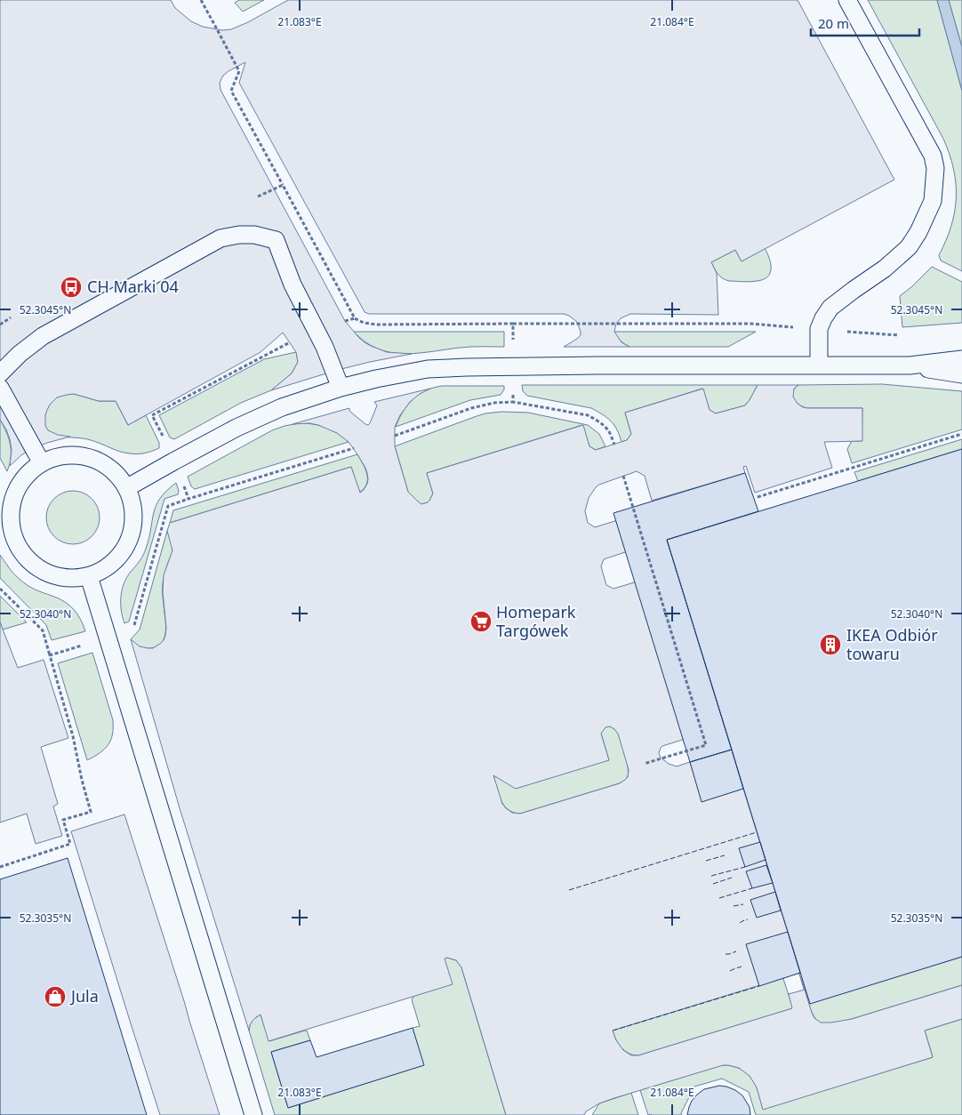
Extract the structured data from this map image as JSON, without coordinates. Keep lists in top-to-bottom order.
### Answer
{
  "places": {
    "bus stop": ["CH Marki 04"],
    "supermarket": ["Homepark Targówek"],
    "building": ["IKEA Odbiór towaru"],
    "shop": ["Jula"]
  },
  "scale_bar": "20 m",
  "coordinates": [
    "21.083°E",
    "21.084°E",
    "52.3045°N",
    "52.3040°N",
    "52.3035°N"
  ]
}
